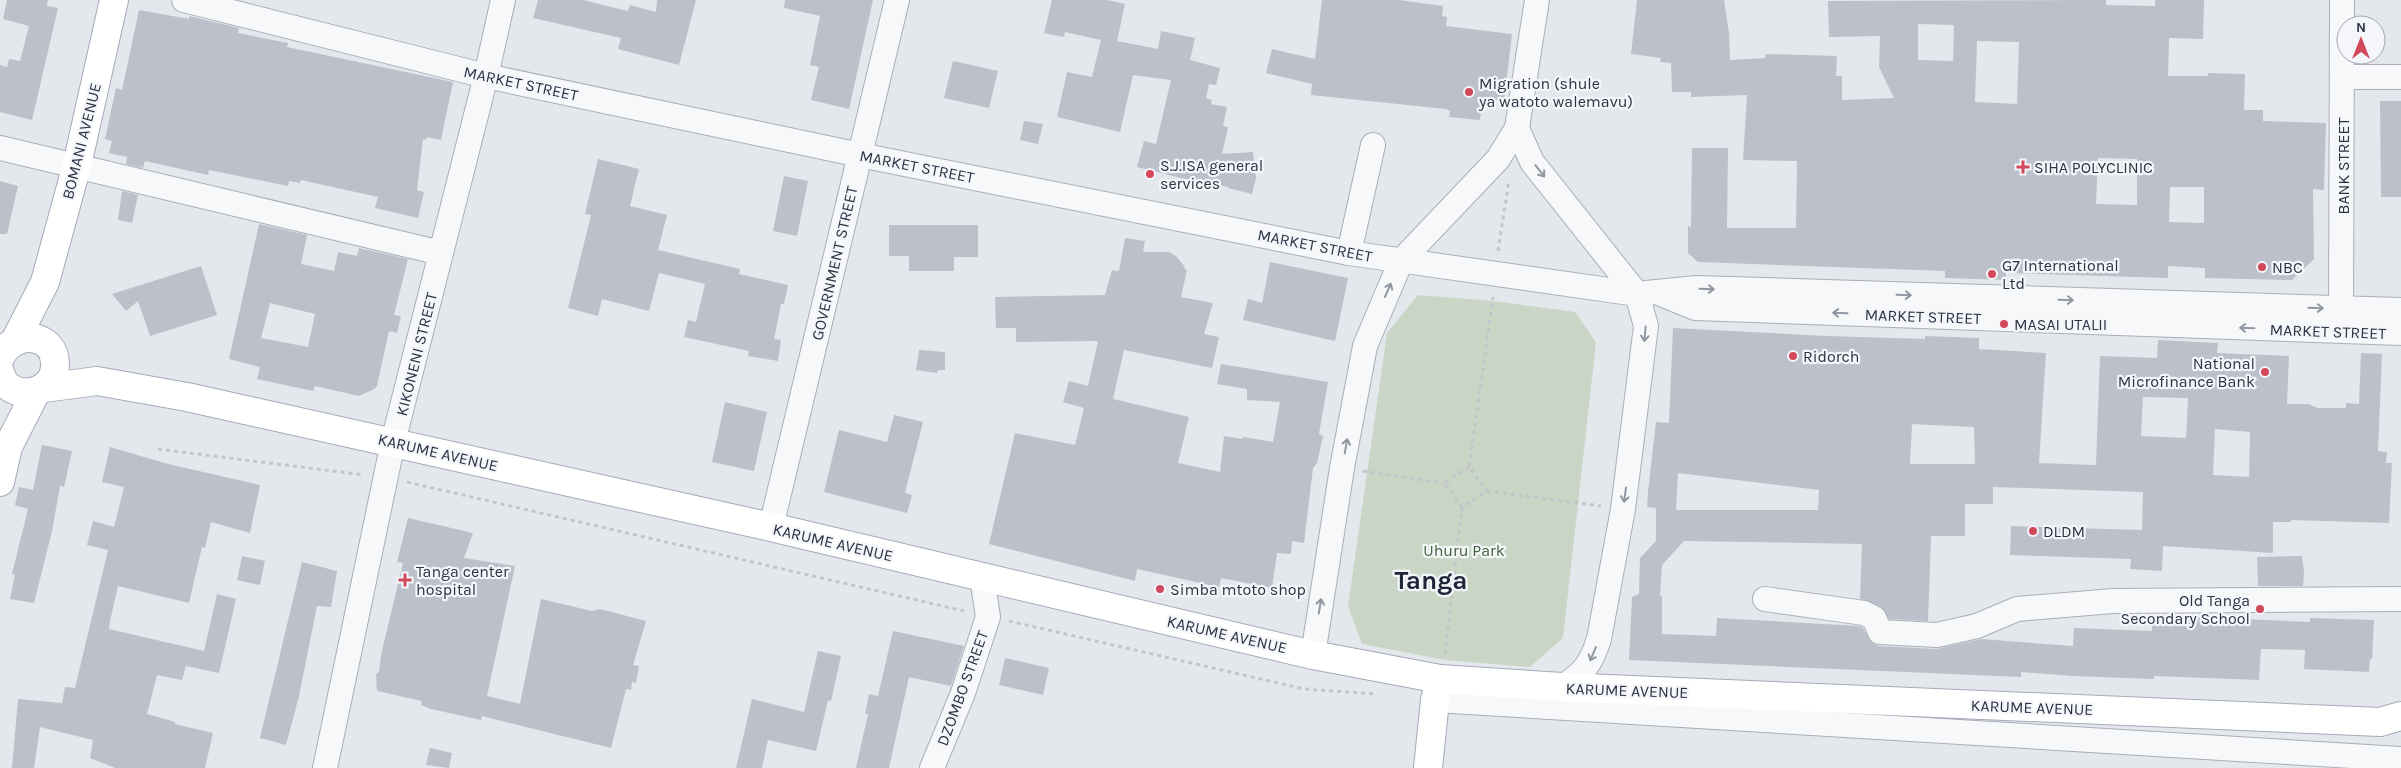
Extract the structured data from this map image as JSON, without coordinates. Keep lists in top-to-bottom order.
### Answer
{
  "streets": {
    "main road": ["BOMANI AVENUE", "KARUME AVENUE"],
    "street": [
      "MARKET STREET",
      "BANK STREET",
      "GOVERNMENT STREET",
      "KIKONENI STREET",
      "DZOMBO STREET"
    ]
  },
  "crossings": [
    ["MARKET STREET", "BANK STREET"],
    ["MARKET STREET", "GOVERNMENT STREET"],
    ["MARKET STREET", "KIKONENI STREET"],
    ["GOVERNMENT STREET", "KARUME AVENUE"],
    ["KIKONENI STREET", "KARUME AVENUE"],
    ["KARUME AVENUE", "DZOMBO STREET"]
  ],
  "districts": ["Tanga"],
  "parks": ["Uhuru Park"],
  "places": {
    "other": [
      "Migration (shule ya watoto walemavu)",
      "S.J.ISA general services",
      "NBC",
      "G7 International Ltd",
      "MASAI UTALII",
      "Ridorch",
      "National Microfinance Bank",
      "DLDM",
      "Simba mtoto shop",
      "Old Tanga Secondary School"
    ],
    "health": ["SIHA POLYCLINIC", "Tanga center hospital"]
  },
  "north": "top"
}
